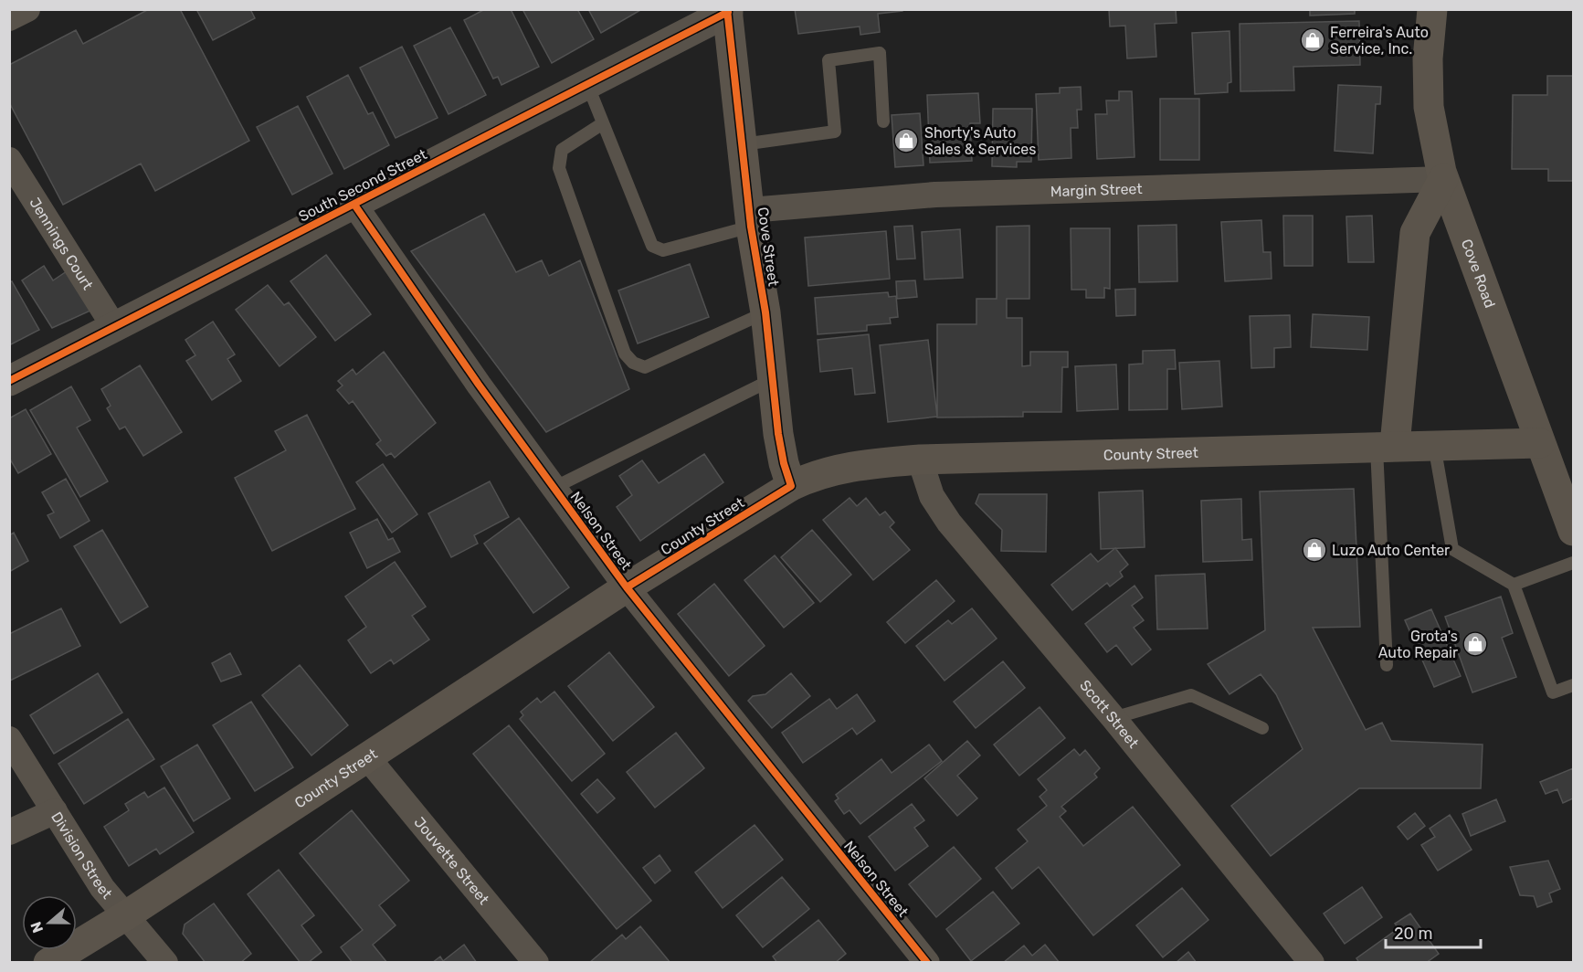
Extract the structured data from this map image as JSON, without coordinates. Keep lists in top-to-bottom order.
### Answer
{
  "streets": {
    "main road": ["Cove Street", "Cove Road", "County Street"],
    "street": [
      "South Second Street",
      "Margin Street",
      "Jennings Court",
      "Nelson Street",
      "Scott Street",
      "Division Street",
      "Jouvette Street"
    ]
  },
  "crossings": [
    ["South Second Street", "Jennings Court"],
    ["South Second Street", "Cove Street"],
    ["South Second Street", "Nelson Street"],
    ["Margin Street", "Cove Street"],
    ["Margin Street", "Cove Road"],
    ["Cove Street", "County Street"],
    ["Cove Road", "County Street"],
    ["County Street", "Nelson Street"],
    ["County Street", "Scott Street"],
    ["County Street", "Division Street"],
    ["County Street", "Jouvette Street"]
  ],
  "places": {
    "shop": [
      "Ferreira's Auto Service, Inc.",
      "Shorty's Auto Sales & Services",
      "Luzo Auto Center",
      "Grota's Auto Repair"
    ]
  },
  "scale_bar": "20 m",
  "north": "left"
}
